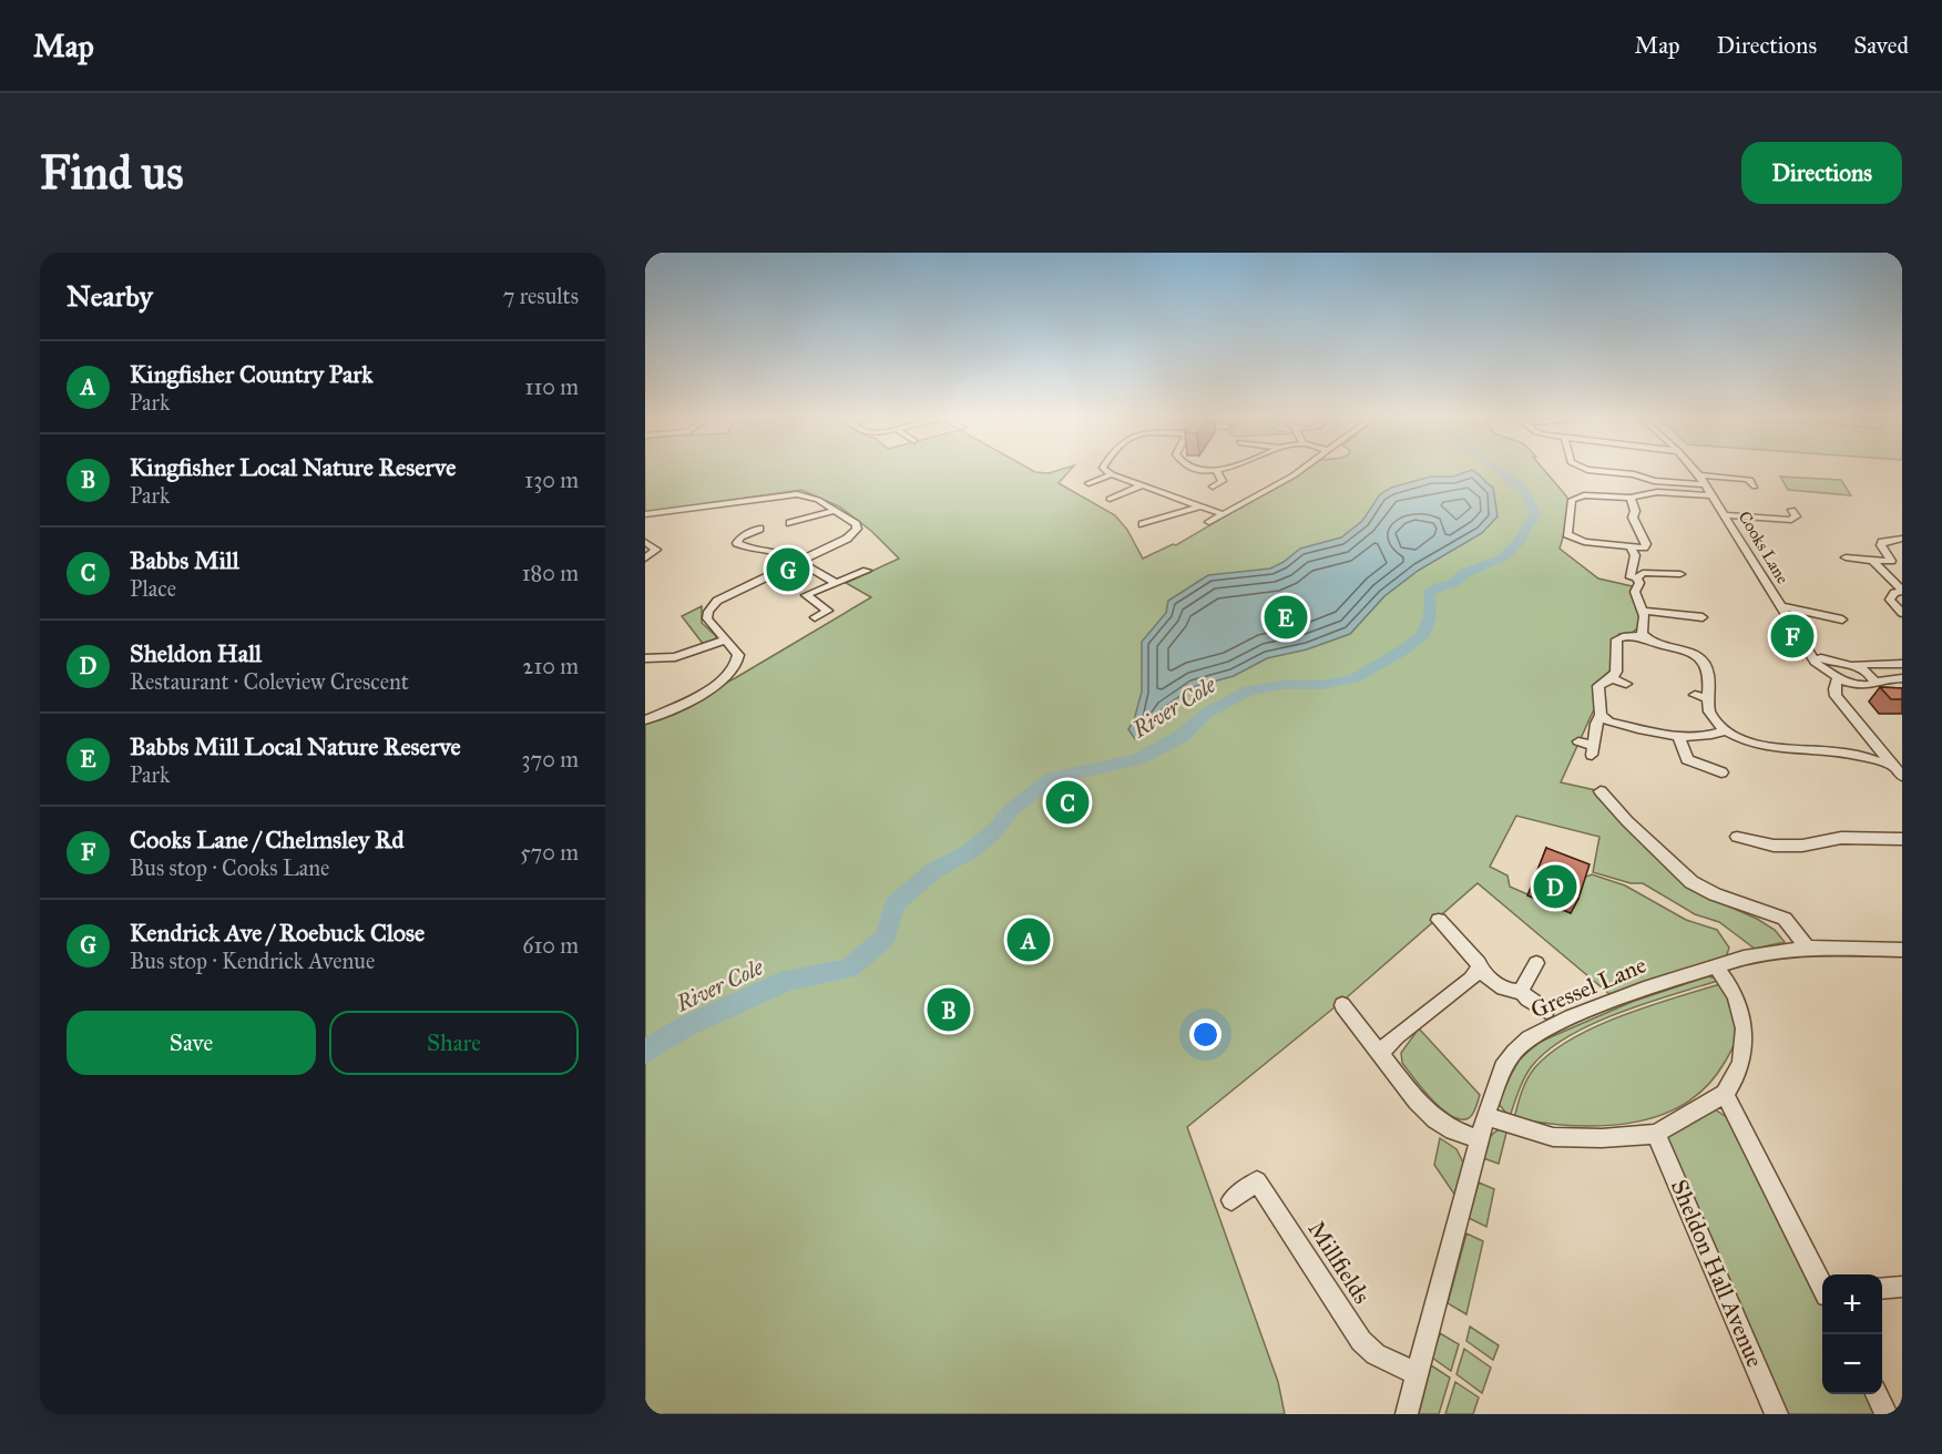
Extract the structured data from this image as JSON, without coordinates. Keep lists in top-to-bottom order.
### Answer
{
  "streets": {
    "street": [
      "Cooks Lane",
      "Gressel Lane",
      "Millfields",
      "Sheldon Hall Avenue"
    ]
  },
  "crossings": [
    ["Gressel Lane", "Millfields"]
  ],
  "water": ["River Cole"],
  "page": {
    "header": "Map",
    "nav": ["Map", "Directions", "Saved"],
    "buttons": [
      "Directions",
      ["Save", "Share"]
    ],
    "title": "Find us",
    "heading": ["Nearby", "7 results"],
    "list": [
      {
        "mark": "A",
        "name": "Kingfisher Country Park",
        "note": "Park",
        "value": "110 m"
      },
      {
        "mark": "B",
        "name": "Kingfisher Local Nature Reserve",
        "note": "Park",
        "value": "130 m"
      },
      {
        "mark": "C",
        "name": "Babbs Mill",
        "note": "Place",
        "value": "180 m"
      },
      {
        "mark": "D",
        "name": "Sheldon Hall",
        "note": "Restaurant · Coleview Crescent",
        "value": "210 m"
      },
      {
        "mark": "E",
        "name": "Babbs Mill Local Nature Reserve",
        "note": "Park",
        "value": "370 m"
      },
      {
        "mark": "F",
        "name": "Cooks Lane / Chelmsley Rd",
        "note": "Bus stop · Cooks Lane",
        "value": "570 m"
      },
      {
        "mark": "G",
        "name": "Kendrick Ave / Roebuck Close",
        "note": "Bus stop · Kendrick Avenue",
        "value": "610 m"
      }
    ],
    "pins": [
      "G",
      "E",
      "F",
      "C",
      "D",
      "A",
      "B"
    ],
    "map_buttons": ["+", "−"]
  }
}
